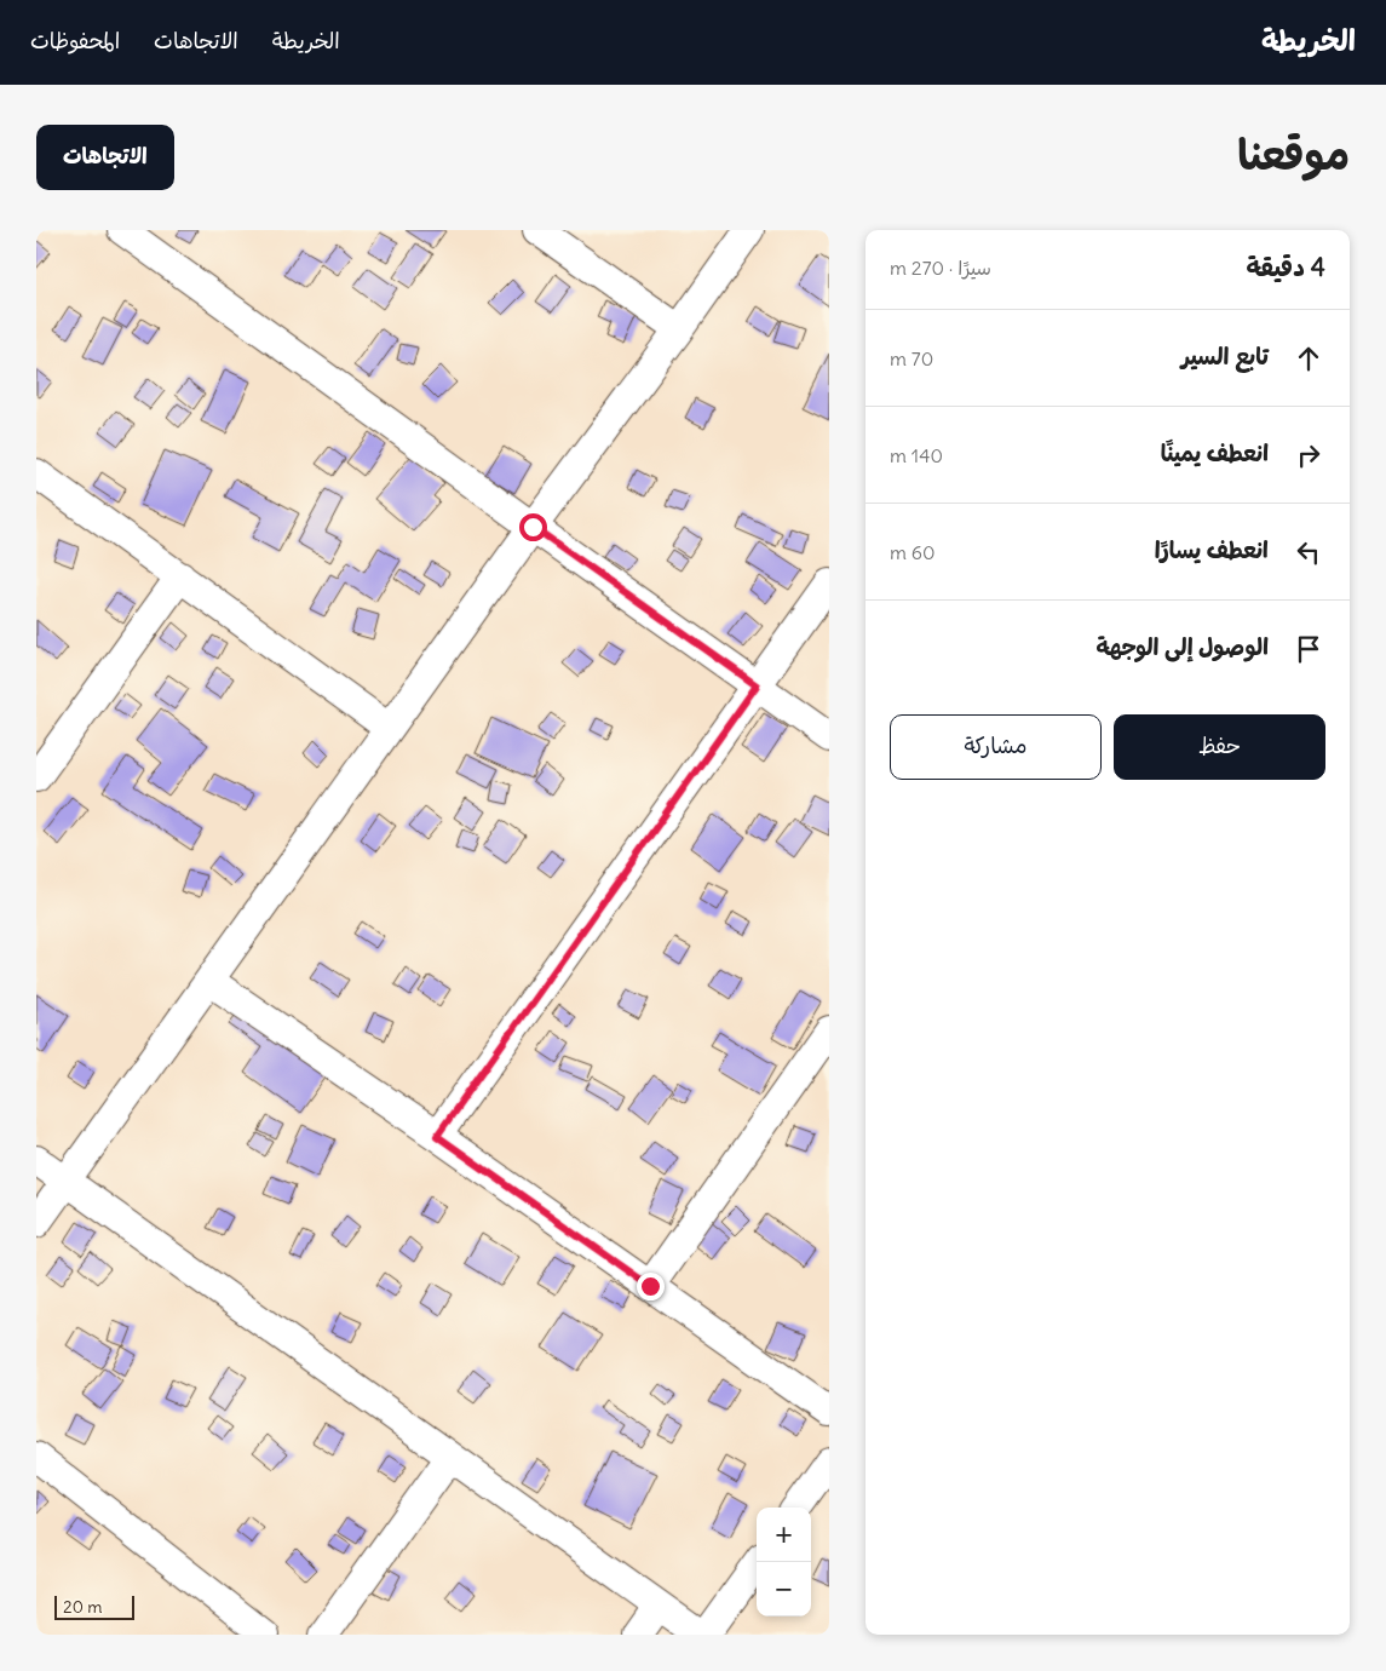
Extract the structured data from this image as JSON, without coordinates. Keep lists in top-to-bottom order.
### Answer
{
  "scale_bar": "20 m",
  "page": {
    "header": "الخريطة",
    "nav": ["الخريطة", "الاتجاهات", "المحفوظات"],
    "title": "موقعنا",
    "buttons": [
      "الاتجاهات",
      ["حفظ", "مشاركة"]
    ],
    "heading": ["4 دقيقة", "سيرًا · 270 m"],
    "list": [
      ["تابع السير", "70 m"],
      ["انعطف يمينًا", "140 m"],
      ["انعطف يسارًا", "60 m"],
      "الوصول إلى الوجهة"
    ],
    "map_buttons": ["+", "−"],
    "scale": "20 m"
  }
}
